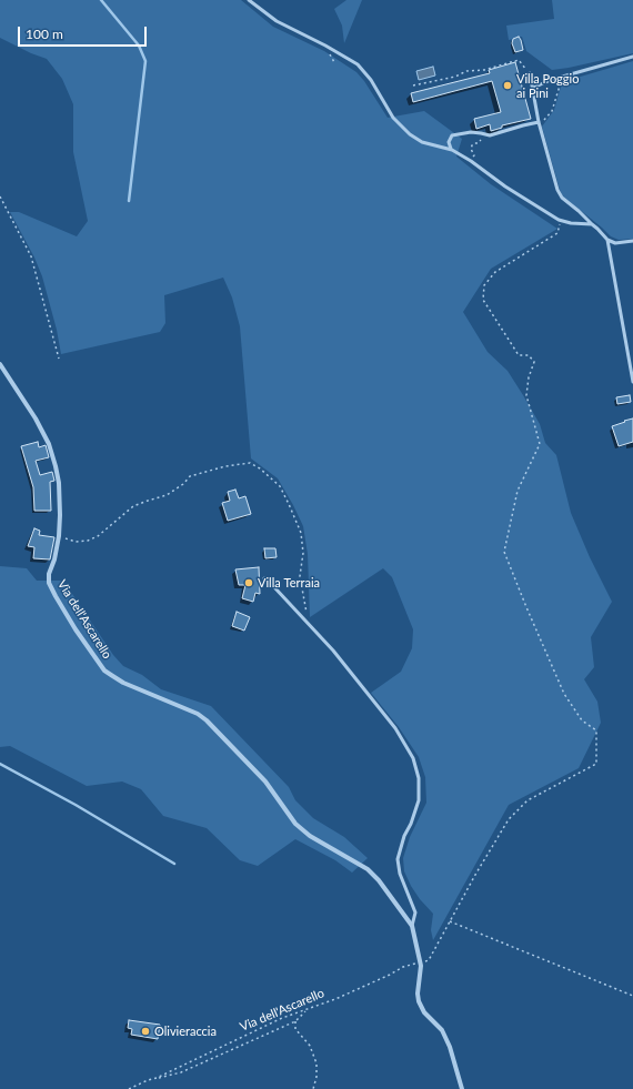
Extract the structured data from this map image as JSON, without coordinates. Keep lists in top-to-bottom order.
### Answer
{
  "streets": {
    "street": ["Via dell'Ascarello"]
  },
  "places": ["Villa Poggio ai Pini", "Villa Terraia", "Olivieraccia"],
  "scale_bar": "100 m"
}
